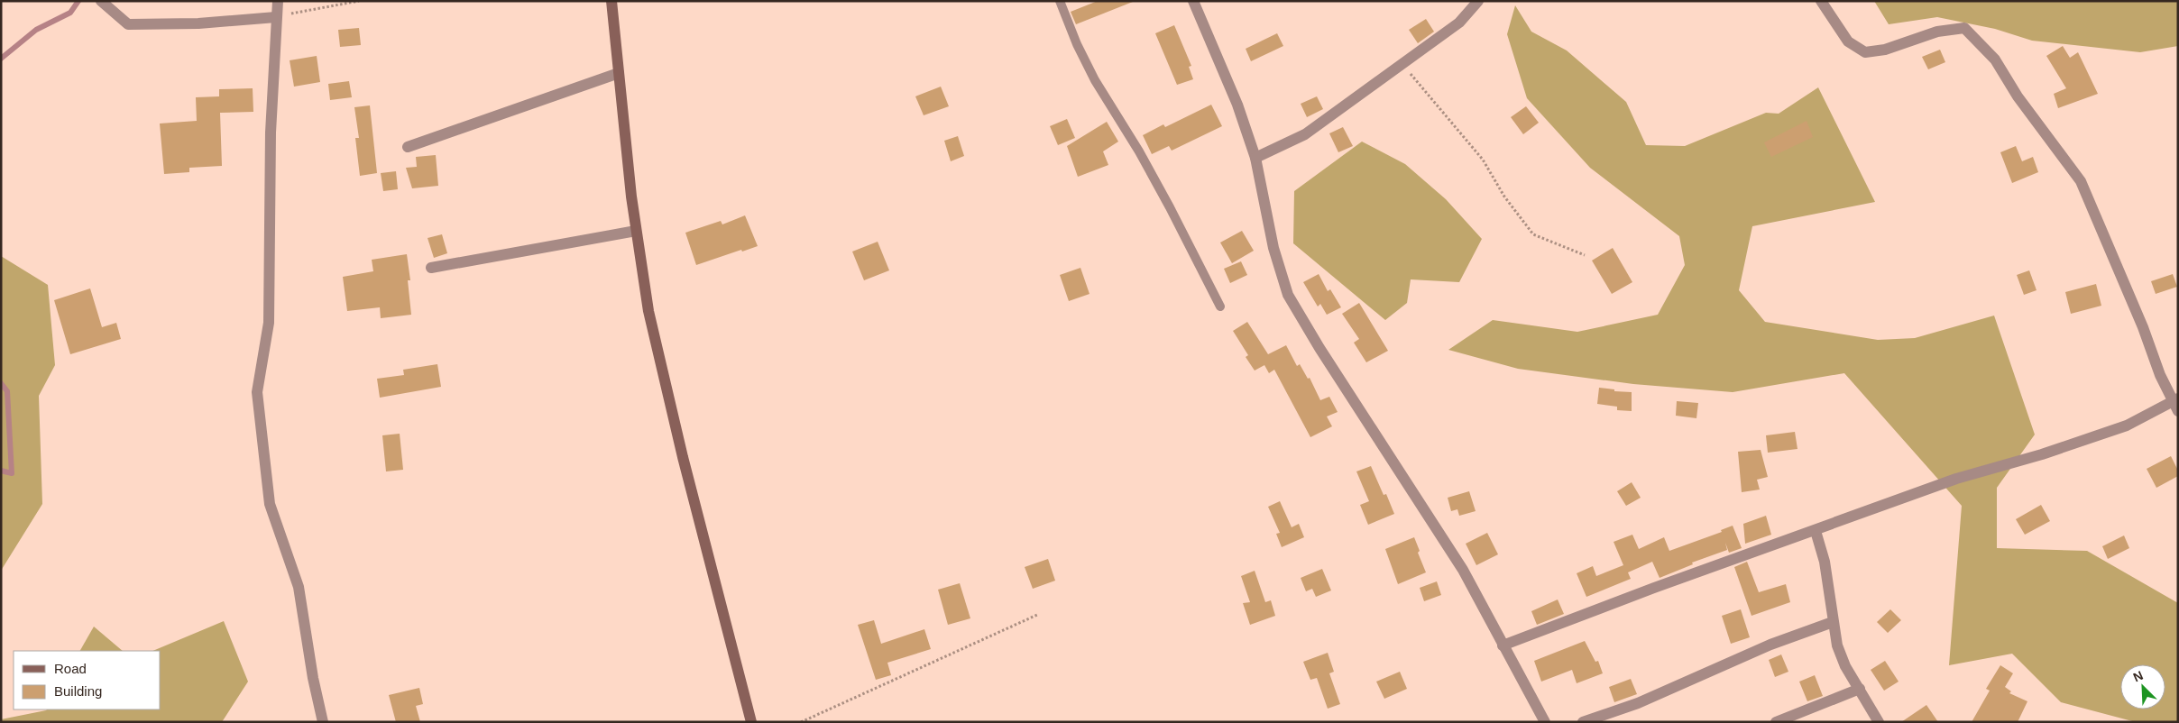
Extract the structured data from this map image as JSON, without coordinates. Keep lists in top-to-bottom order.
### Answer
{
  "legend": ["Road", "Building"],
  "north": "top left"
}
